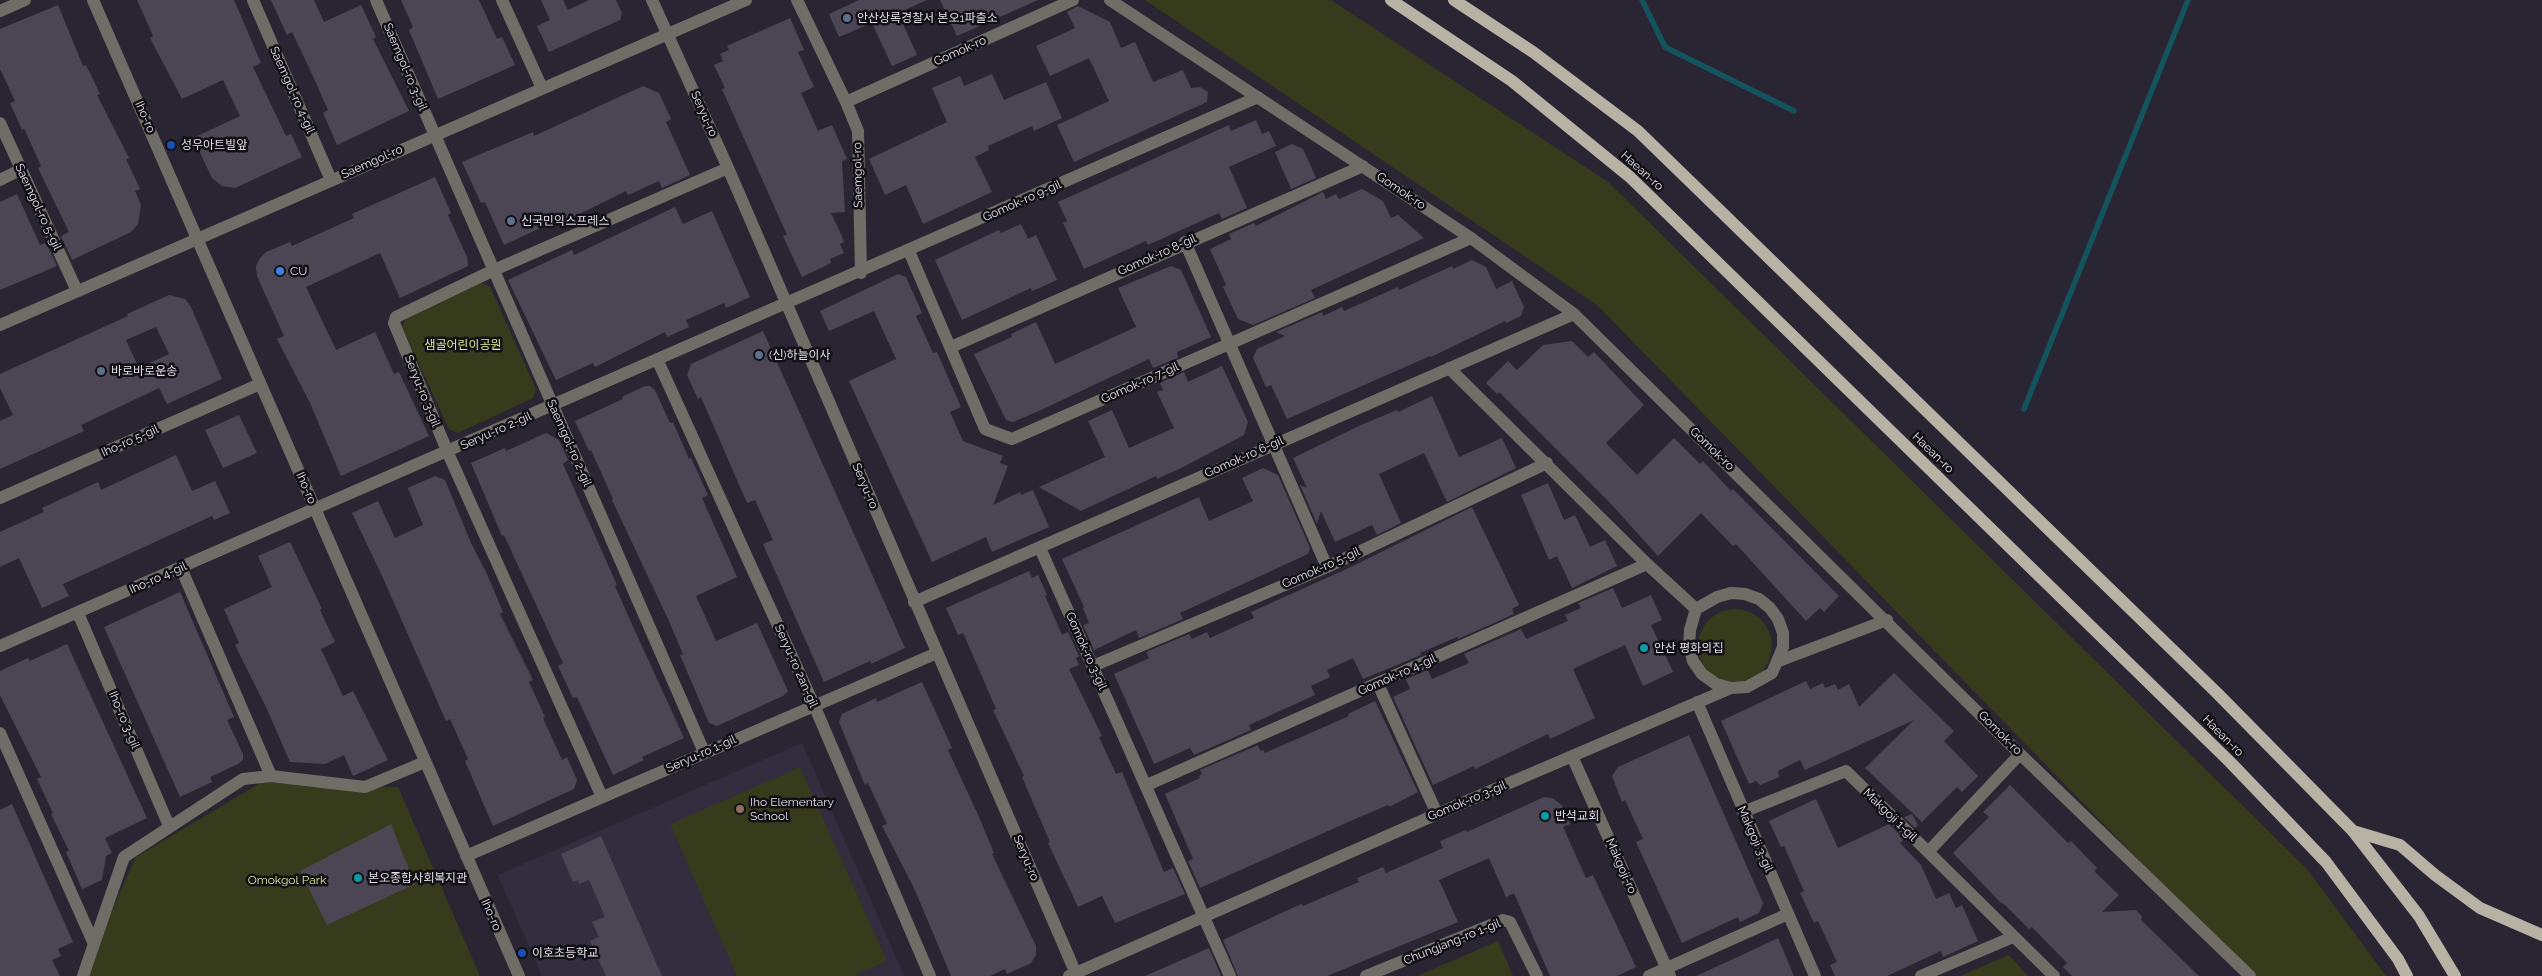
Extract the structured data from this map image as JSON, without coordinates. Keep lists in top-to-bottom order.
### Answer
{
  "streets": {
    "main road": ["Haean-ro"],
    "street": [
      "Gomok-ro",
      "Saemgol-ro 3-gil",
      "Saemgol-ro 4-gil",
      "Seryu-ro",
      "Iho-ro",
      "Saemgol-ro",
      "Gomok-ro 9-gil",
      "Saemgol-ro 5-gil",
      "Gomok-ro 8-gil",
      "Gomok-ro 7-gil",
      "Seryu-ro 3-gil",
      "Seryu-ro 2-gil",
      "Iho-ro 5-gil",
      "Saemgol-ro 2-gil",
      "Gomok-ro 6-gil",
      "Gomok-ro 5-gil",
      "Iho-ro 4-gil",
      "Gomok-ro 3-gil",
      "Seryu-ro 2an-gil",
      "Gomok-ro 4-gil",
      "Iho-ro 3-gil",
      "Seryu-ro 1-gil",
      "Makgoji 1-gil",
      "Makgoji 3-gil",
      "Makgoji-ro",
      "Chungjang-ro 1-gil"
    ]
  },
  "crossings": [
    ["Gomok-ro", "Saemgol-ro"],
    ["Gomok-ro", "Gomok-ro 9-gil"],
    ["Gomok-ro", "Gomok-ro 8-gil"],
    ["Gomok-ro", "Gomok-ro 7-gil"],
    ["Gomok-ro", "Gomok-ro 6-gil"],
    ["Saemgol-ro 3-gil", "Saemgol-ro"],
    ["Saemgol-ro 3-gil", "Saemgol-ro 2-gil"],
    ["Saemgol-ro 4-gil", "Saemgol-ro"],
    ["Seryu-ro", "Saemgol-ro"],
    ["Seryu-ro", "Gomok-ro 9-gil"],
    ["Seryu-ro", "Seryu-ro 3-gil"],
    ["Seryu-ro", "Seryu-ro 2-gil"],
    ["Seryu-ro", "Gomok-ro 6-gil"],
    ["Seryu-ro", "Gomok-ro 3-gil"],
    ["Seryu-ro", "Seryu-ro 1-gil"],
    ["Iho-ro", "Saemgol-ro"],
    ["Iho-ro", "Seryu-ro 2-gil"],
    ["Iho-ro", "Iho-ro 5-gil"],
    ["Iho-ro", "Iho-ro 4-gil"],
    ["Iho-ro", "Seryu-ro 1-gil"],
    ["Saemgol-ro", "Gomok-ro 9-gil"],
    ["Saemgol-ro", "Saemgol-ro 5-gil"],
    ["Saemgol-ro", "Saemgol-ro 2-gil"],
    ["Gomok-ro 9-gil", "Gomok-ro 7-gil"],
    ["Gomok-ro 9-gil", "Seryu-ro 2-gil"],
    ["Gomok-ro 8-gil", "Gomok-ro 7-gil"],
    ["Seryu-ro 3-gil", "Seryu-ro 2-gil"],
    ["Seryu-ro 3-gil", "Saemgol-ro 2-gil"],
    ["Seryu-ro 3-gil", "Seryu-ro 1-gil"],
    ["Seryu-ro 2-gil", "Saemgol-ro 2-gil"],
    ["Seryu-ro 2-gil", "Iho-ro 4-gil"],
    ["Seryu-ro 2-gil", "Seryu-ro 2an-gil"],
    ["Saemgol-ro 2-gil", "Seryu-ro 1-gil"],
    ["Gomok-ro 6-gil", "Gomok-ro 3-gil"],
    ["Gomok-ro 5-gil", "Gomok-ro 3-gil"],
    ["Iho-ro 4-gil", "Iho-ro 3-gil"],
    ["Gomok-ro 3-gil", "Gomok-ro 4-gil"],
    ["Gomok-ro 3-gil", "Makgoji 3-gil"],
    ["Gomok-ro 3-gil", "Makgoji-ro"],
    ["Seryu-ro 2an-gil", "Seryu-ro 1-gil"],
    ["Makgoji 1-gil", "Makgoji 3-gil"]
  ],
  "parks": ["샘골어린이공원", "Omokgol Park"],
  "places": [
    "안산상록경찰서 본오1파출소",
    "성우아트빌앞",
    "신국민익스프레스",
    "CU",
    "(신)하늘이사",
    "바로바로운송",
    "안산 평화의집",
    "Iho Elementary School",
    "반석교회",
    "본오종합사회복지관",
    "이호초등학교"
  ]
}
